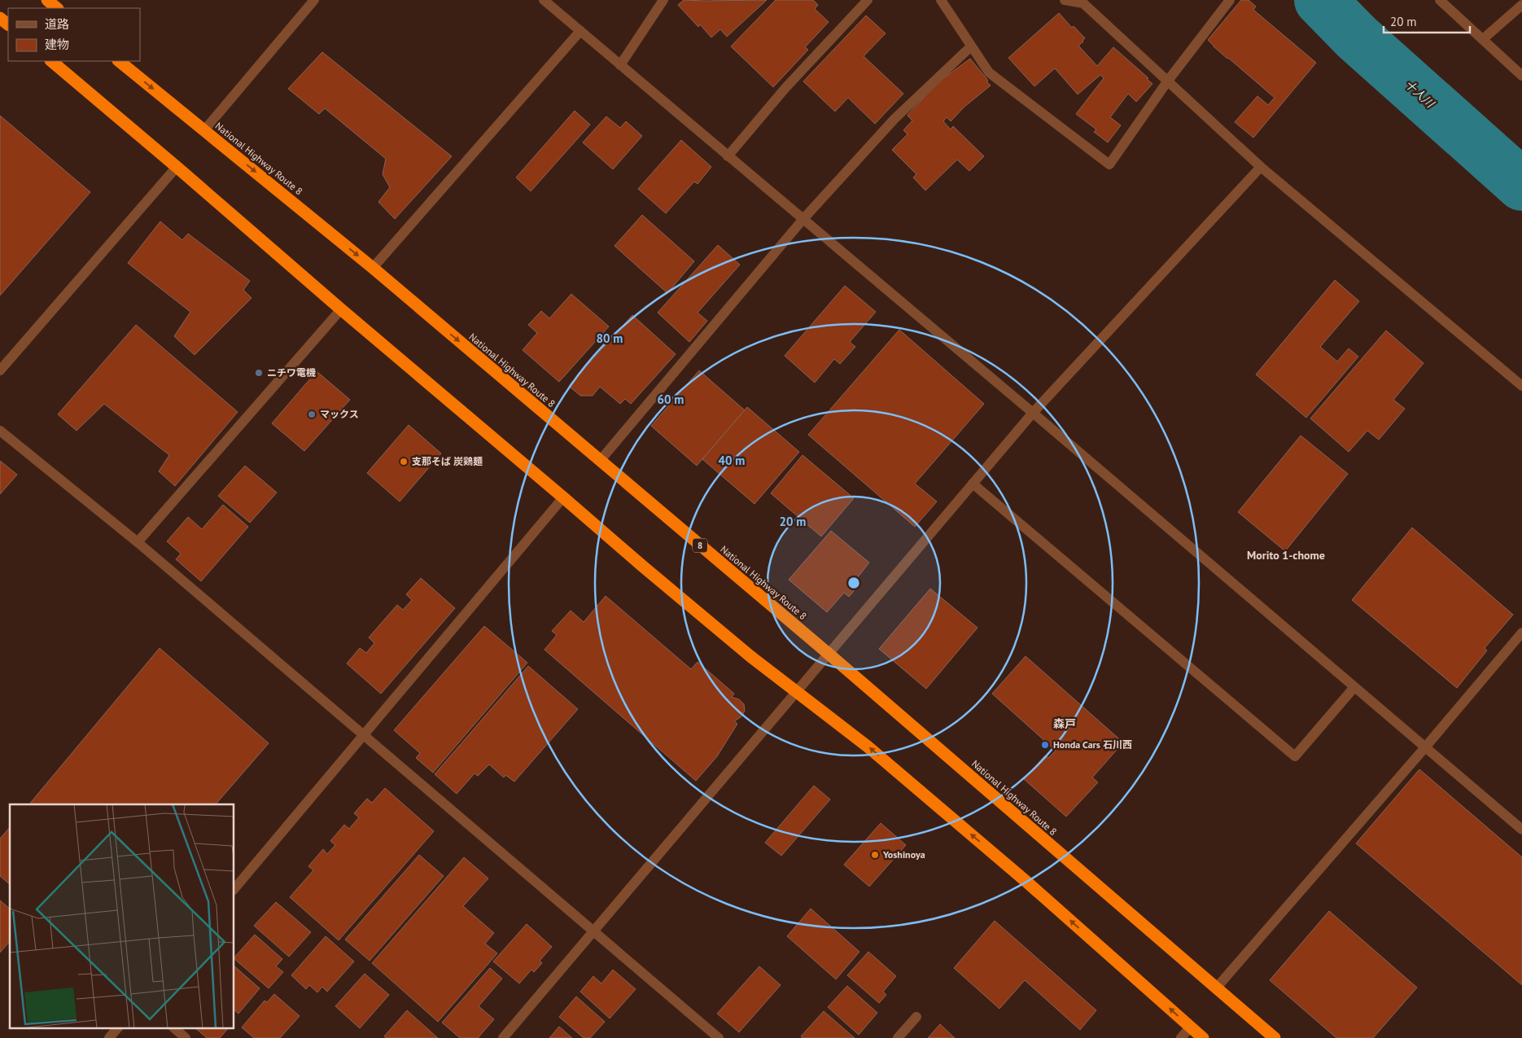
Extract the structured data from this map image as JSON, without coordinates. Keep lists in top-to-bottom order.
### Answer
{
  "streets": {
    "highway": ["National Highway Route 8", "8"]
  },
  "districts": ["Morito 1-chome", "森戸"],
  "water": ["十人川"],
  "places": [
    "ニチワ電機",
    "マックス",
    "支那そば 炭鶏麺",
    "Honda Cars 石川西",
    "Yoshinoya"
  ],
  "legend": ["道路", "建物"],
  "scale_bar": "20 m",
  "rings": [
    "80 m",
    "60 m",
    "40 m",
    "20 m"
  ]
}
